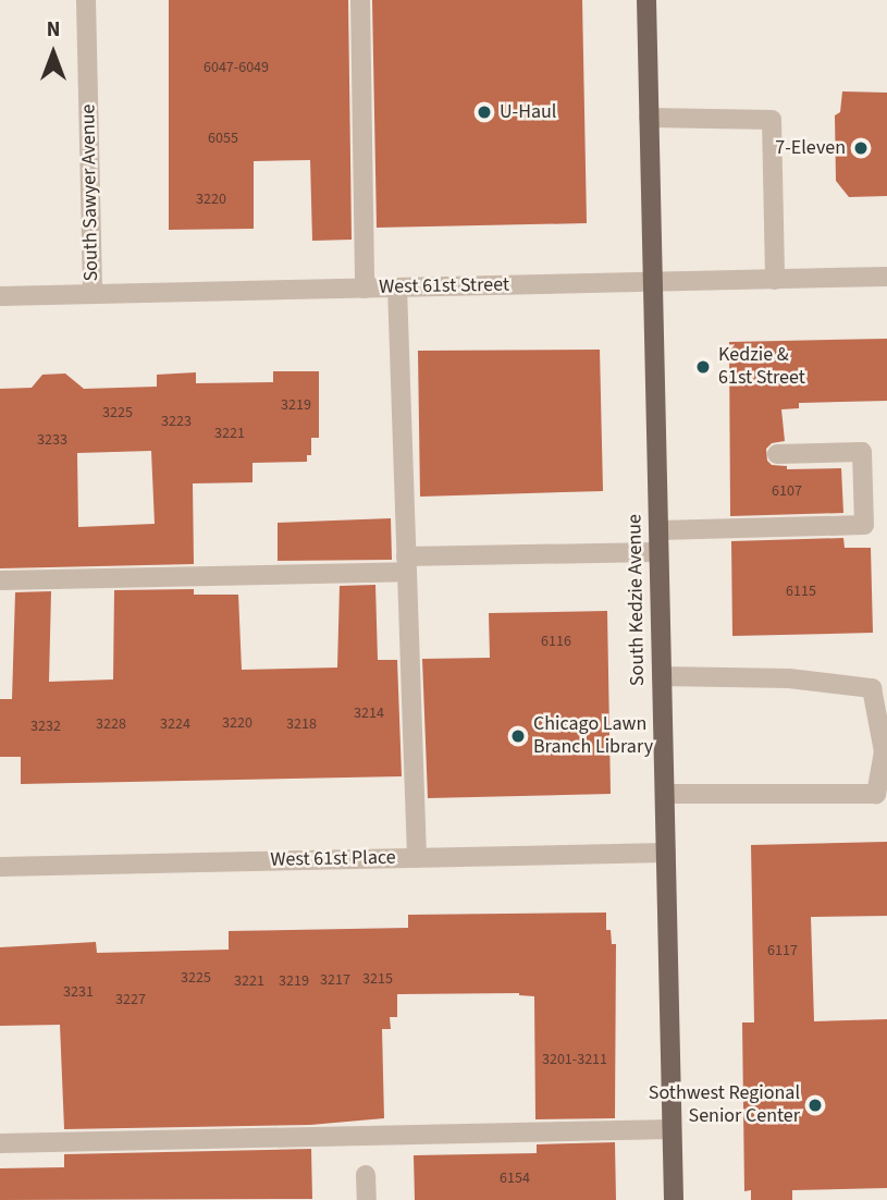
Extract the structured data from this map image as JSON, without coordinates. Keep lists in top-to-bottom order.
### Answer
{
  "streets": {
    "main road": ["South Kedzie Avenue"],
    "street": ["South Sawyer Avenue", "West 61st Street", "West 61st Place"]
  },
  "crossings": [
    ["South Sawyer Avenue", "West 61st Street"],
    ["West 61st Street", "South Kedzie Avenue"],
    ["South Kedzie Avenue", "West 61st Place"]
  ],
  "places": [
    "U-Haul",
    "7-Eleven",
    "Kedzie & 61st Street",
    "Chicago Lawn Branch Library",
    "Sothwest Regional Senior Center"
  ],
  "house_numbers": [
    "6047-6049",
    "6055",
    "3220",
    "3219",
    "3225",
    "3223",
    "3221",
    "3233",
    "6107",
    "6115",
    "6116",
    "3214",
    "3220",
    "3228",
    "3224",
    "3218",
    "3232",
    "6117",
    "3225",
    "3215",
    "3217",
    "3221",
    "3219",
    "3231",
    "3227",
    "3201-3211",
    "6154"
  ],
  "north": "top"
}
